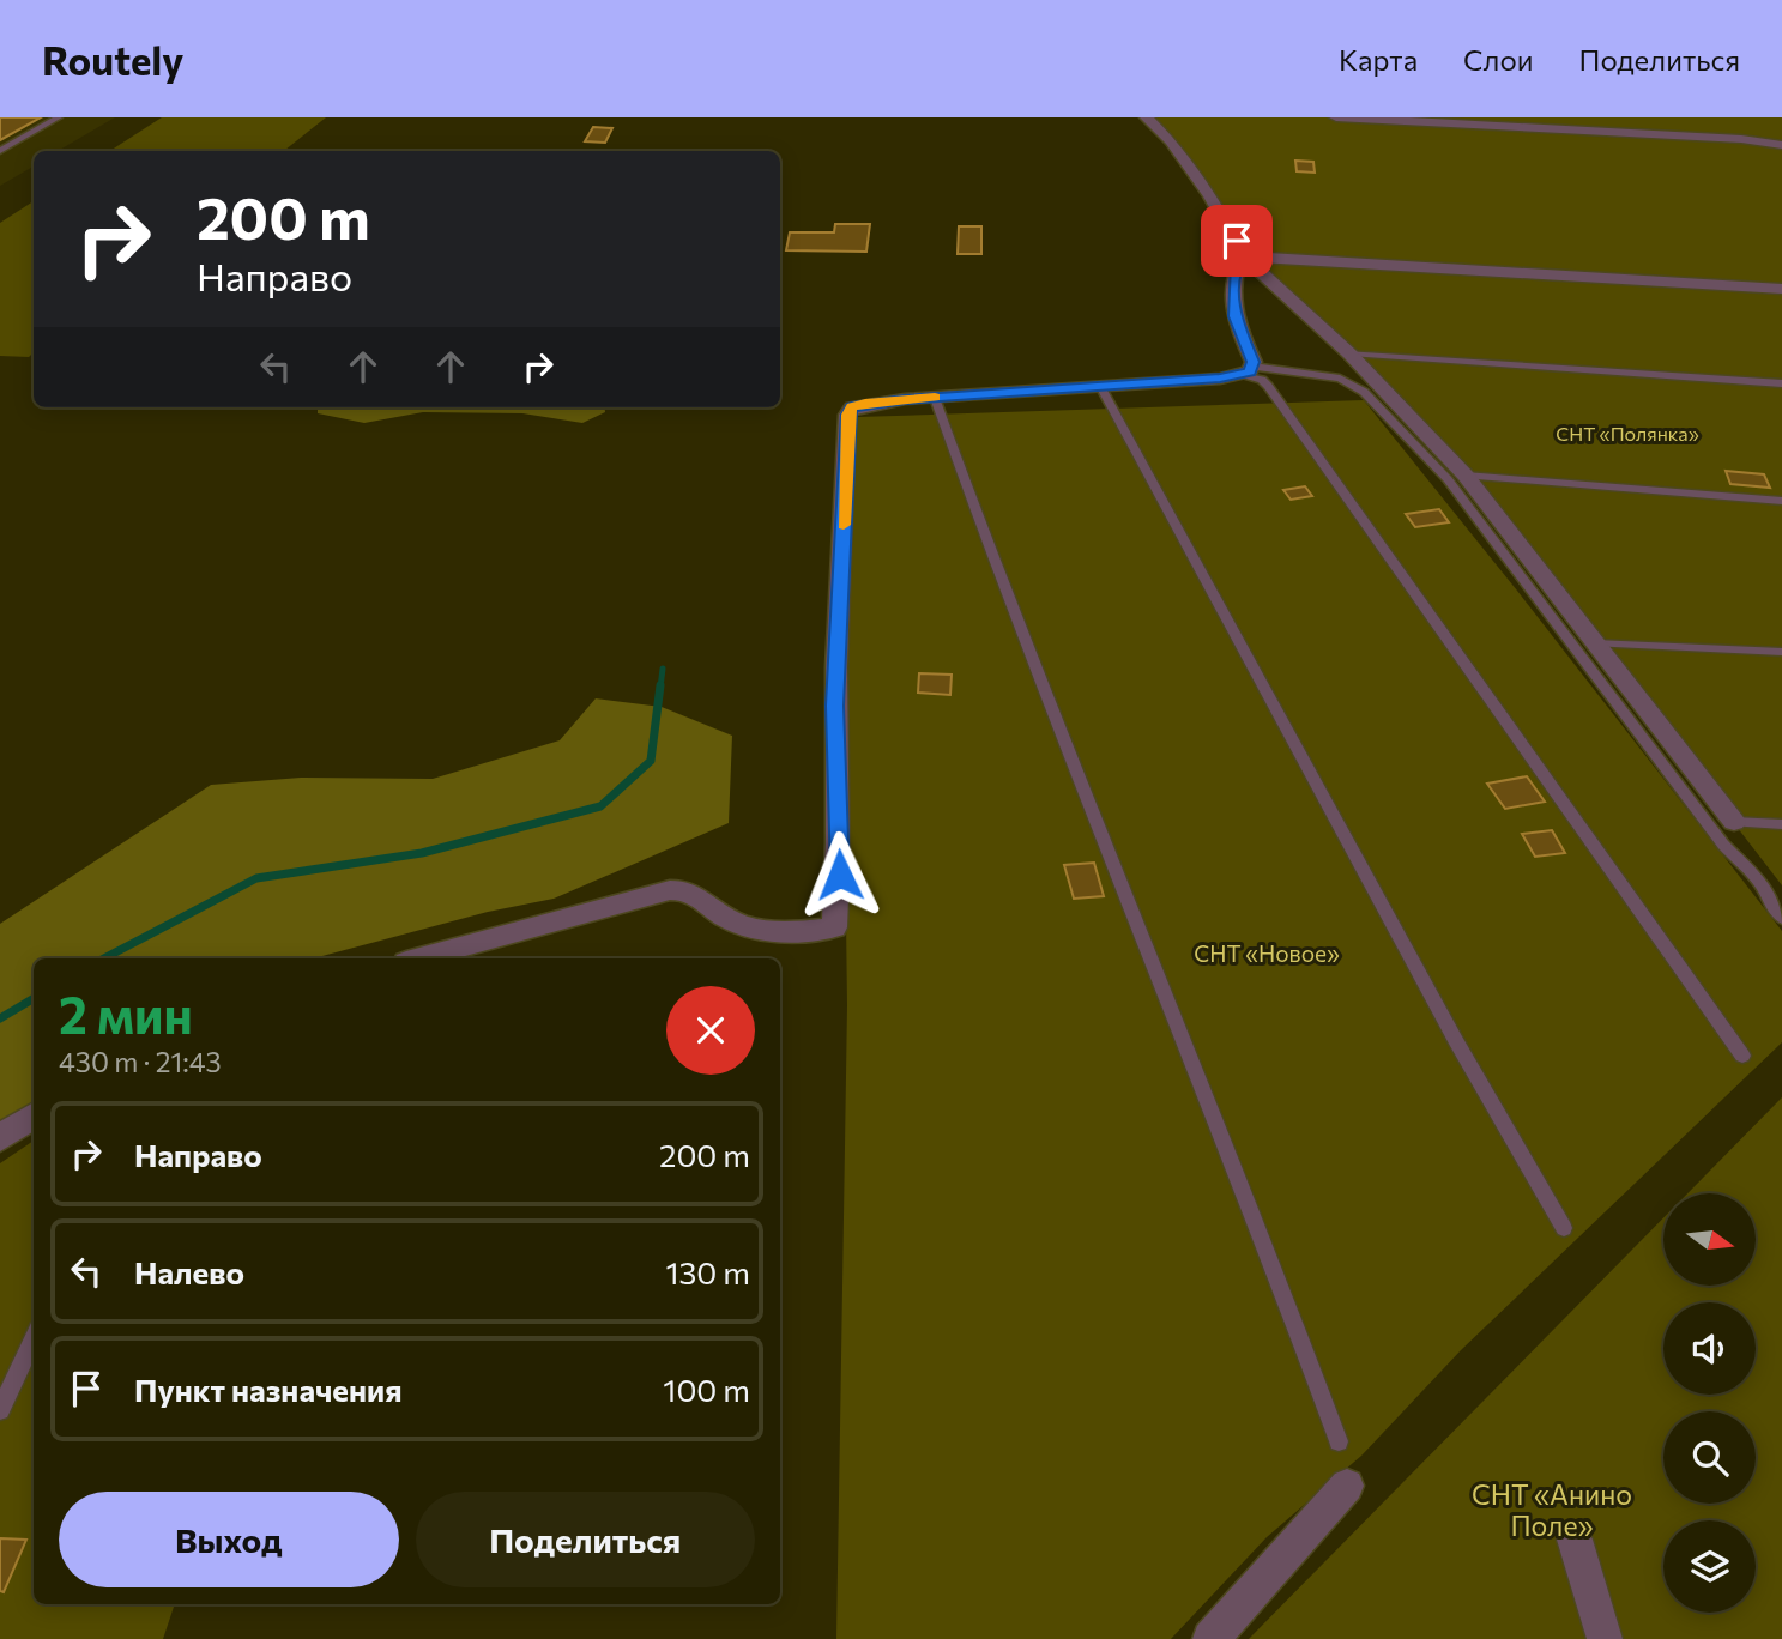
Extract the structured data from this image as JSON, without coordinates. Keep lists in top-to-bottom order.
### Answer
{
  "parks": ["СНТ «Полянка»", "СНТ «Новое»", "СНТ «Анино Поле»"],
  "north": "right",
  "page": {
    "header": "Routely",
    "nav": ["Карта", "Слои", "Поделиться"],
    "turn": ["200 m", "Направо"],
    "heading": ["2 мин", "430 m · 21:43"],
    "list": [
      {
        "name": "Направо",
        "value": "200 m"
      },
      {
        "name": "Налево",
        "value": "130 m"
      },
      {
        "name": "Пункт назначения",
        "value": "100 m"
      }
    ],
    "buttons": ["Выход", "Поделиться"]
  }
}
